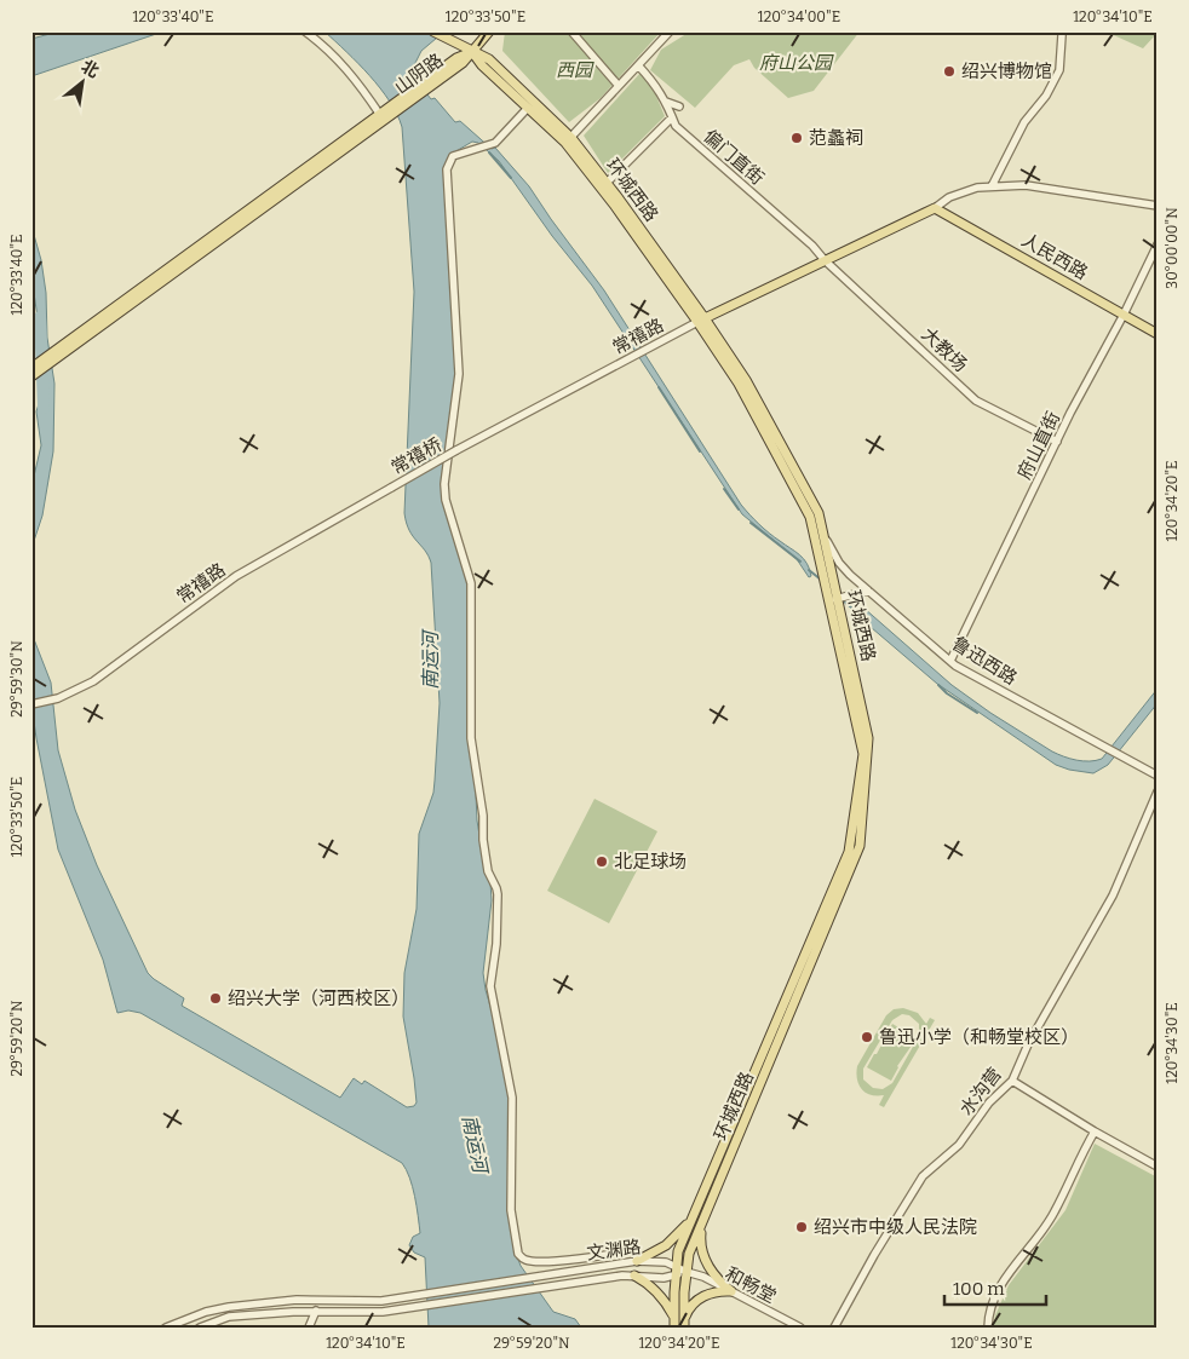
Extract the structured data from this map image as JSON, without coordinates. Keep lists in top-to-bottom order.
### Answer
{
  "streets": {
    "main road": ["山阴路", "环城西路", "人民西路"],
    "street": [
      "偏门直街",
      "常禧路",
      "大教场",
      "府山直街",
      "常禧桥",
      "鲁迅西路",
      "水沟营",
      "文渊路",
      "和畅堂"
    ]
  },
  "crossings": [
    ["山阴路", "环城西路"],
    ["偏门直街", "大教场"],
    ["环城西路", "常禧路"],
    ["环城西路", "鲁迅西路"],
    ["环城西路", "文渊路"],
    ["环城西路", "和畅堂"],
    ["人民西路", "府山直街"],
    ["常禧路", "常禧桥"],
    ["大教场", "府山直街"],
    ["府山直街", "鲁迅西路"],
    ["文渊路", "和畅堂"]
  ],
  "water": ["南运河"],
  "parks": ["府山公园", "西园"],
  "places": [
    "绍兴博物馆",
    "范蠡祠",
    "北足球场",
    "绍兴大学（河西校区）",
    "鲁迅小学（和畅堂校区）",
    "绍兴市中级人民法院"
  ],
  "scale_bar": "100 m",
  "north": "top right",
  "coordinates": [
    "120°33'40\"E",
    "120°33'50\"E",
    "120°34'00\"E",
    "120°34'10\"E",
    "30°00'00\"N",
    "120°34'20\"E",
    "29°59'30\"N",
    "29°59'20\"N",
    "120°34'30\"E"
  ]
}
